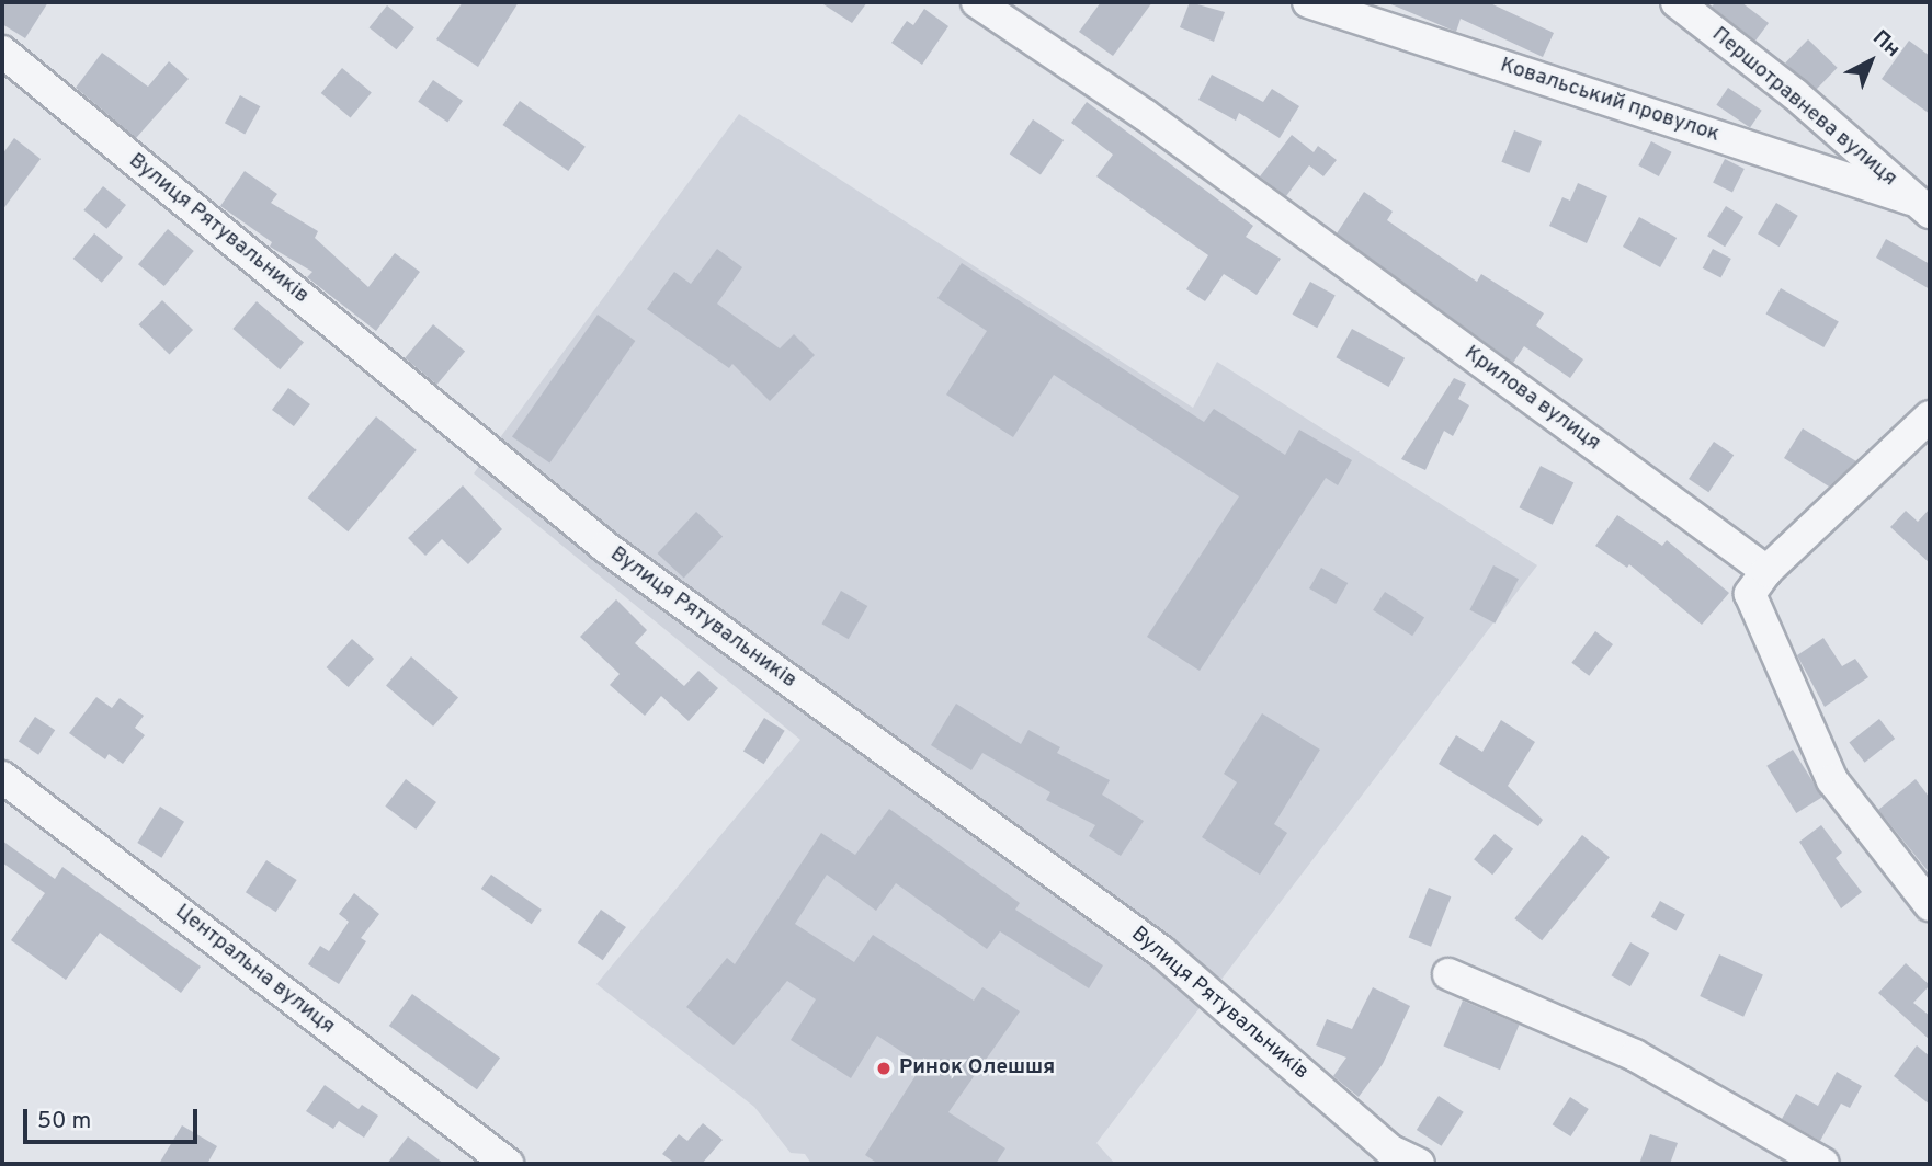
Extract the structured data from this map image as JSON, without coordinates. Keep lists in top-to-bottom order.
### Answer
{
  "streets": {
    "street": [
      "Ковальський провулок",
      "Першотравнева вулиця",
      "Вулиця Рятувальників",
      "Крилова вулиця",
      "Центральна вулиця"
    ]
  },
  "crossings": [
    ["Ковальський провулок", "Першотравнева вулиця"]
  ],
  "places": ["Ринок Олешшя"],
  "scale_bar": "50 m",
  "north": "top right"
}
